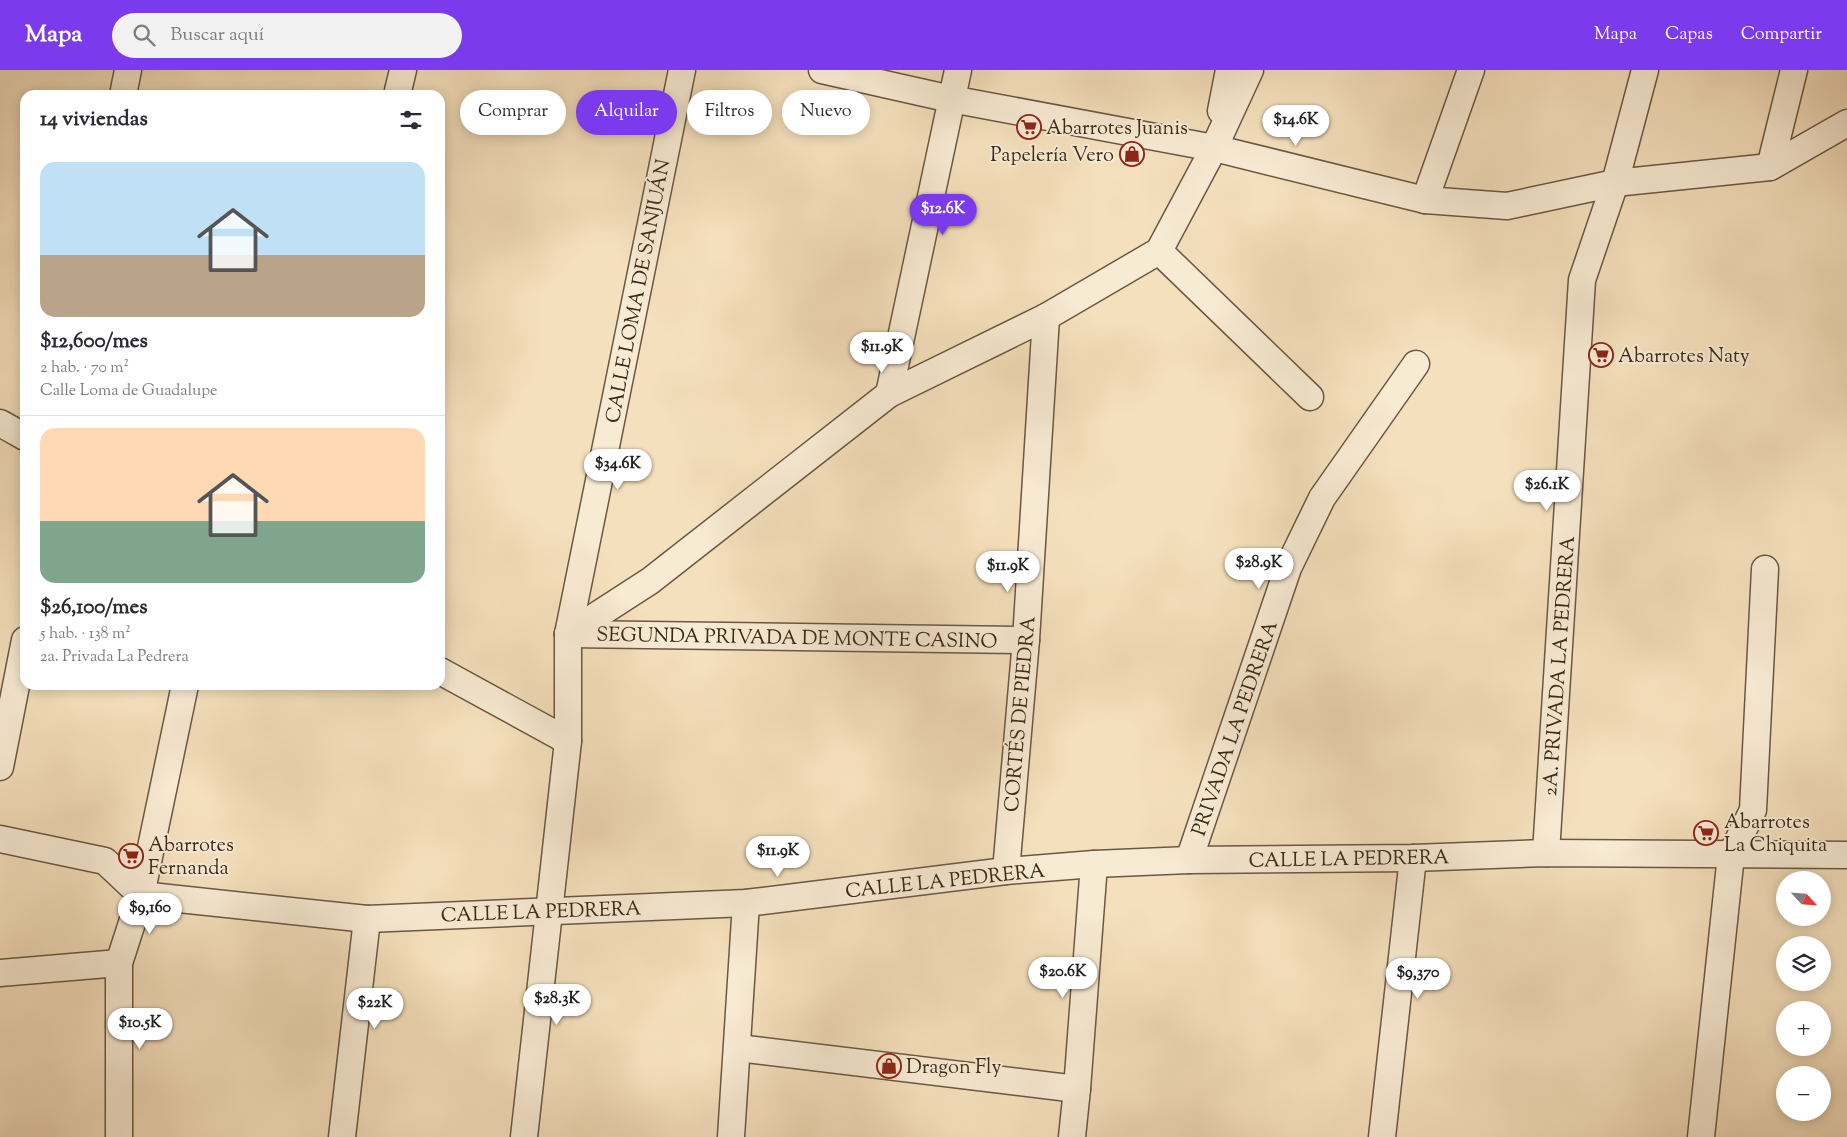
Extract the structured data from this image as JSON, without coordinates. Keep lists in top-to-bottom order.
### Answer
{
  "streets": {
    "street": [
      "CALLE LOMA DE SANJUÁN",
      "SEGUNDA PRIVADA DE MONTE CASINO",
      "2A. PRIVADA LA PEDRERA",
      "CORTÉS DE PIEDRA",
      "PRIVADA LA PEDRERA",
      "CALLE LA PEDRERA"
    ]
  },
  "crossings": [
    ["CALLE LOMA DE SANJUÁN", "SEGUNDA PRIVADA DE MONTE CASINO"],
    ["CALLE LOMA DE SANJUÁN", "CALLE LA PEDRERA"],
    ["SEGUNDA PRIVADA DE MONTE CASINO", "CORTÉS DE PIEDRA"],
    ["2A. PRIVADA LA PEDRERA", "CALLE LA PEDRERA"],
    ["CORTÉS DE PIEDRA", "CALLE LA PEDRERA"],
    ["PRIVADA LA PEDRERA", "CALLE LA PEDRERA"]
  ],
  "places": {
    "supermarket": [
      "Abarrotes Juanis",
      "Abarrotes Naty",
      "Abarrotes La Chiquita",
      "Abarrotes Fernanda"
    ],
    "shop": ["Papelería Vero", "Dragon Fly"]
  },
  "north": "bottom right",
  "page": {
    "header": "Mapa",
    "search": "Buscar aquí",
    "nav": ["Mapa", "Capas", "Compartir"],
    "chip": [
      "Comprar",
      "Alquilar",
      "Filtros",
      "Nuevo"
    ],
    "heading": "14 viviendas",
    "price": [
      "$14.6K",
      "$12.6K",
      "$11.9K",
      "$34.6K",
      "$26.1K",
      "$28.9K",
      "$11.9K",
      "$11.9K",
      "$9,160",
      "$20.6K",
      "$9,370",
      "$28.3K",
      "$22K",
      "$10.5K"
    ],
    "list": [
      {
        "name": "$12,600/mes",
        "note": "2 hab. · 70 m² · Calle Loma de Guadalupe"
      },
      {
        "name": "$26,100/mes",
        "note": "5 hab. · 138 m² · 2a. Privada La Pedrera"
      }
    ],
    "map_buttons": ["+", "−"]
  }
}
